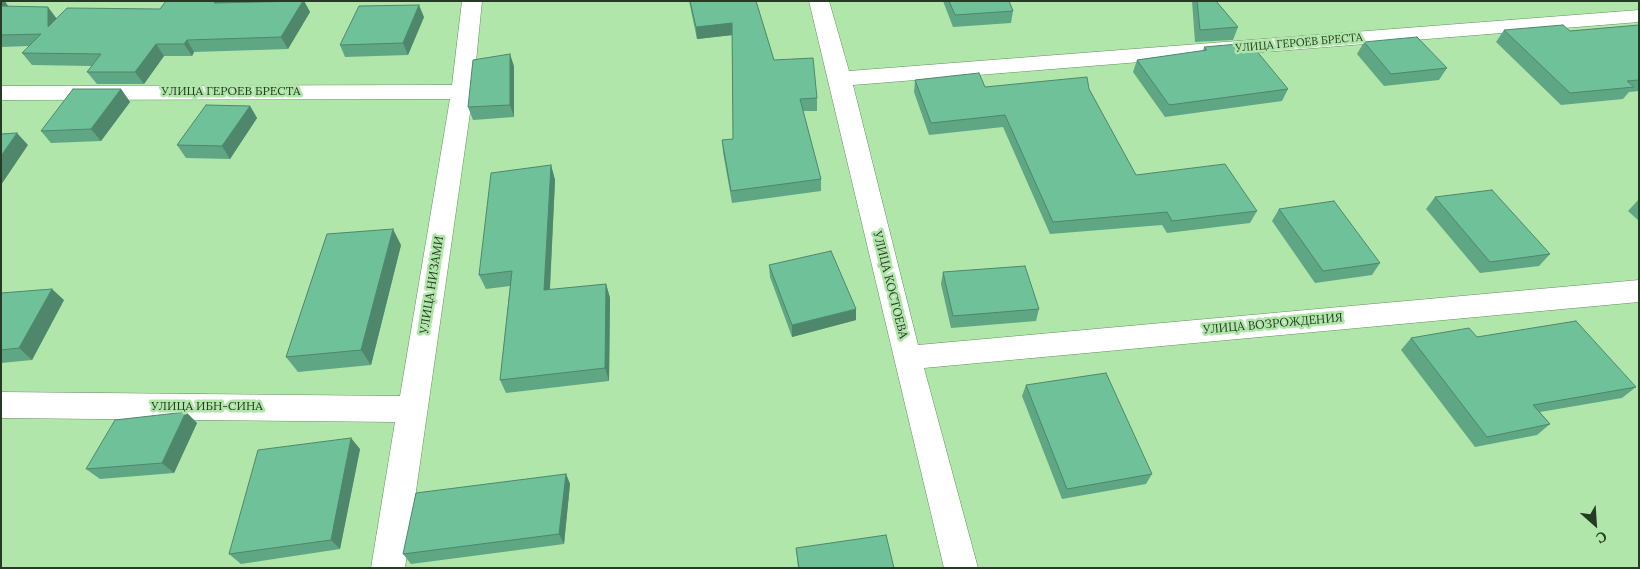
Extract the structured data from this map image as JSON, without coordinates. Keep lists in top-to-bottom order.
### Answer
{
  "streets": {
    "street": [
      "УЛИЦА ГЕРОЕВ БРЕСТА",
      "УЛИЦА НИЗАМИ",
      "УЛИЦА КОСТОЕВА",
      "УЛИЦА ВОЗРОЖДЕНИЯ",
      "УЛИЦА ИБН-СИНА"
    ]
  },
  "crossings": [
    ["УЛИЦА ГЕРОЕВ БРЕСТА", "УЛИЦА НИЗАМИ"],
    ["УЛИЦА ГЕРОЕВ БРЕСТА", "УЛИЦА КОСТОЕВА"],
    ["УЛИЦА НИЗАМИ", "УЛИЦА ИБН-СИНА"],
    ["УЛИЦА КОСТОЕВА", "УЛИЦА ВОЗРОЖДЕНИЯ"]
  ],
  "north": "bottom right"
}
